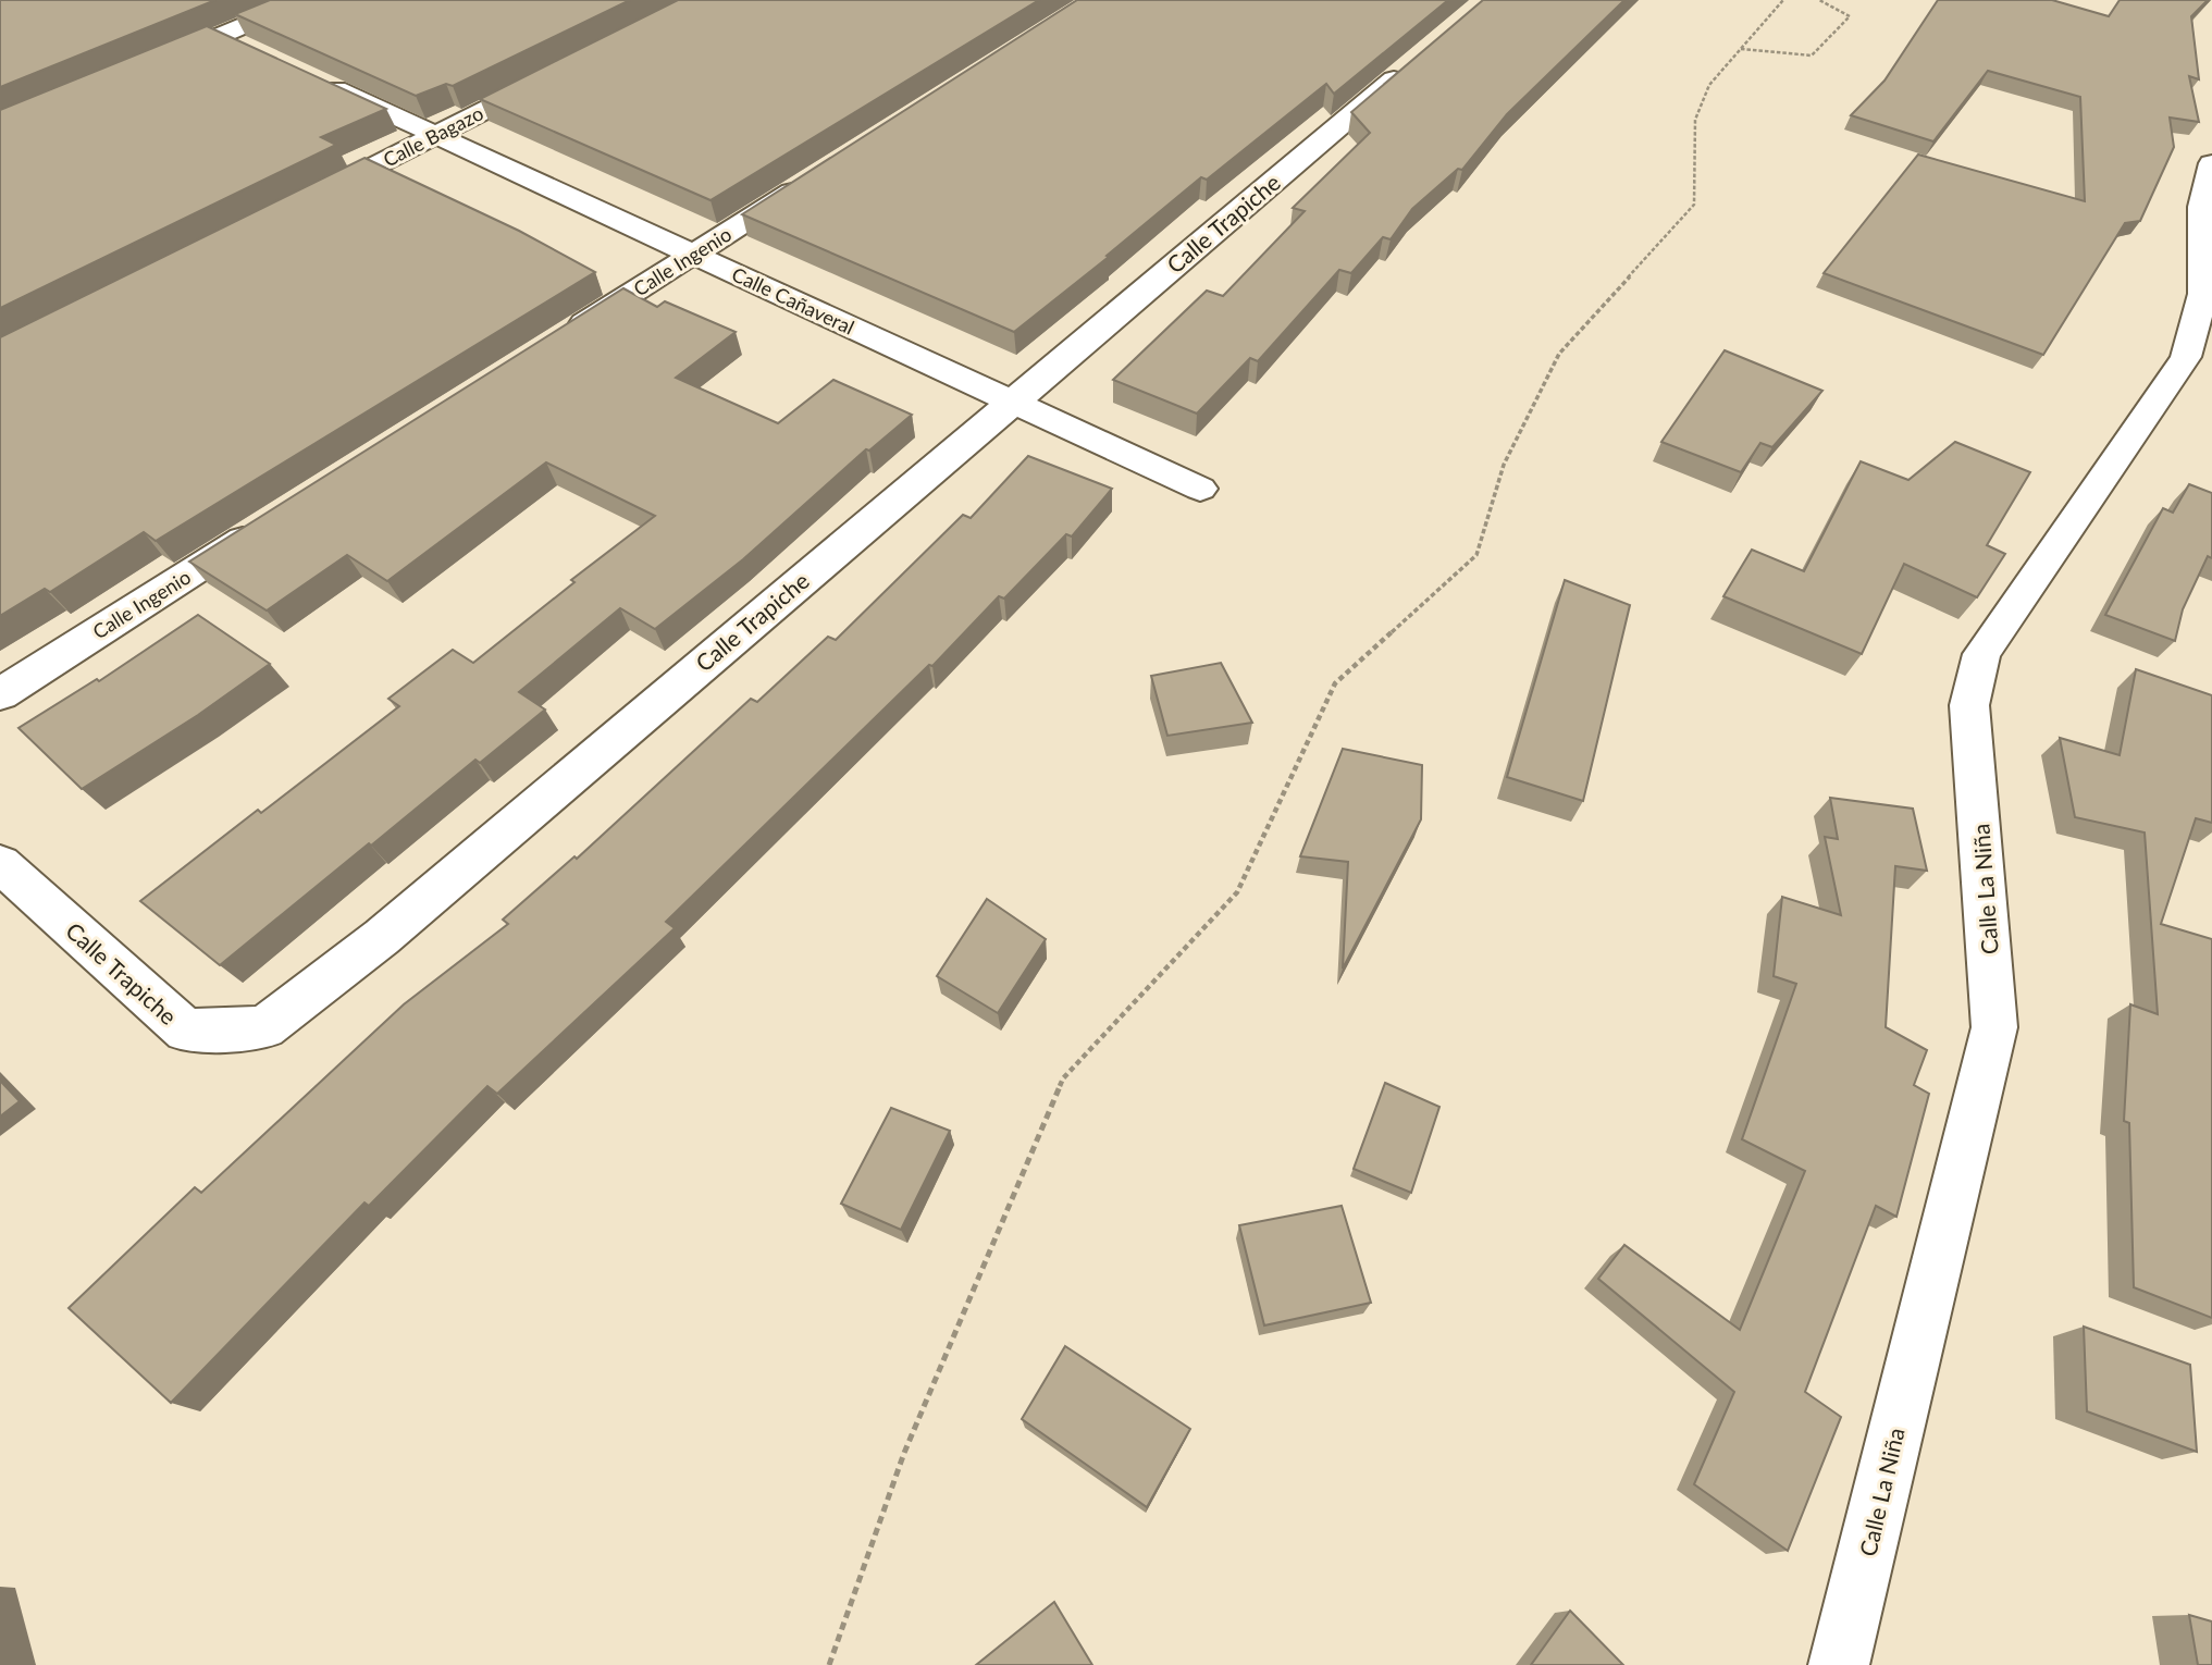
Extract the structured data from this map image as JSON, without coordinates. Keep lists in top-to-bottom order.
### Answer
{
  "streets": {
    "street": [
      "Calle Bagazo",
      "Calle Trapiche",
      "Calle Ingenio",
      "Calle Cañaveral",
      "Calle La Niña"
    ]
  },
  "crossings": [
    ["Calle Bagazo", "Calle Cañaveral"],
    ["Calle Trapiche", "Calle Cañaveral"],
    ["Calle Ingenio", "Calle Cañaveral"]
  ]
}
